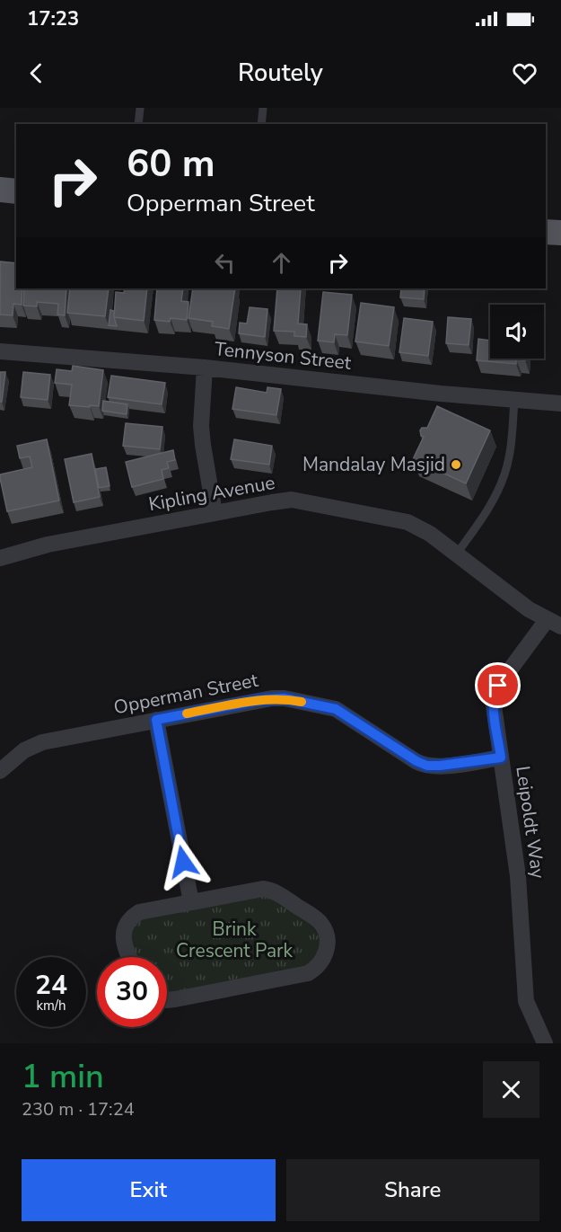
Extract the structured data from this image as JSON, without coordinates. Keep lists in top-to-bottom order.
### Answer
{
  "streets": {
    "street": [
      "Tennyson Street",
      "Kipling Avenue",
      "Opperman Street",
      "Leipoldt Way"
    ]
  },
  "crossings": [
    ["Kipling Avenue", "Leipoldt Way"],
    ["Opperman Street", "Leipoldt Way"]
  ],
  "parks": ["Brink Crescent Park"],
  "places": ["Mandalay Masjid"],
  "page": {
    "status": "17:23",
    "header": "Routely",
    "turn": ["60 m", "Opperman Street"],
    "speed": "24 km/h",
    "limit": "30",
    "heading": ["1 min", "230 m · 17:24"],
    "buttons": ["Exit", "Share"]
  }
}
